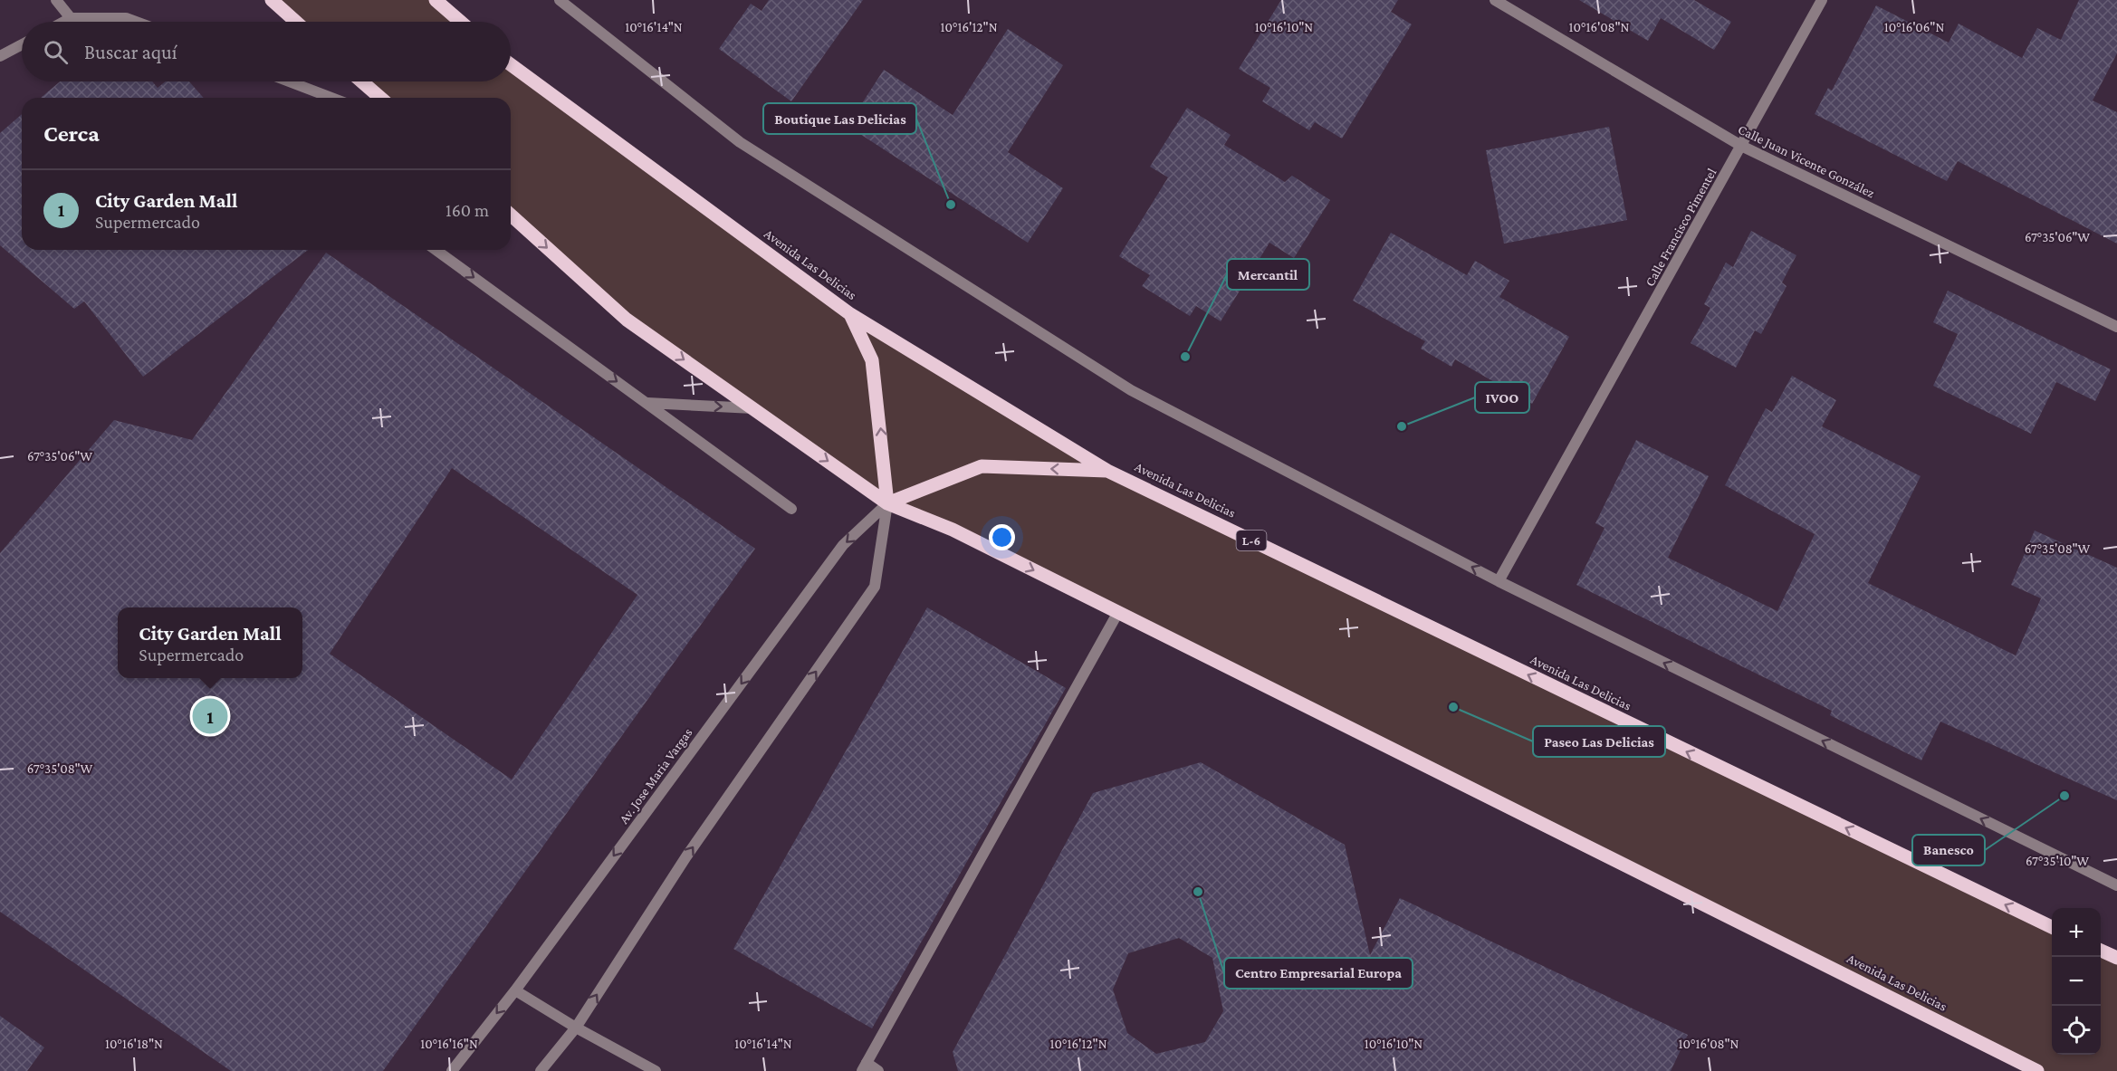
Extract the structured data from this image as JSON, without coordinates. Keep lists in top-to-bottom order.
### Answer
{
  "streets": {
    "main road": ["Avenida Las Delicias", "L-6"],
    "street": ["Calle Juan Vicente González", "Calle Francisco Pimentel", "Av. Jose Maria Vargas"]
  },
  "crossings": [
    ["Calle Juan Vicente González", "Calle Francisco Pimentel"],
    ["Avenida Las Delicias", "Av. Jose Maria Vargas"]
  ],
  "places": [
    "Boutique Las Delicias",
    "Mercantil",
    "IVOO",
    "Paseo Las Delicias",
    "Banesco",
    "Centro Empresarial Europa"
  ],
  "page": {
    "search": "Buscar aquí",
    "heading": "Cerca",
    "list": [
      {
        "mark": "1",
        "name": "City Garden Mall",
        "note": "Supermercado",
        "value": "160 m"
      }
    ],
    "popup": ["City Garden Mall", "Supermercado"],
    "pins": "1",
    "map_buttons": ["+", "−"]
  },
  "coordinates": [
    "10°16'14\"N",
    "10°16'12\"N",
    "10°16'10\"N",
    "10°16'08\"N",
    "10°16'06\"N",
    "67°35'06\"W",
    "67°35'08\"W",
    "67°35'10\"W",
    "10°16'18\"N",
    "10°16'16\"N"
  ]
}
